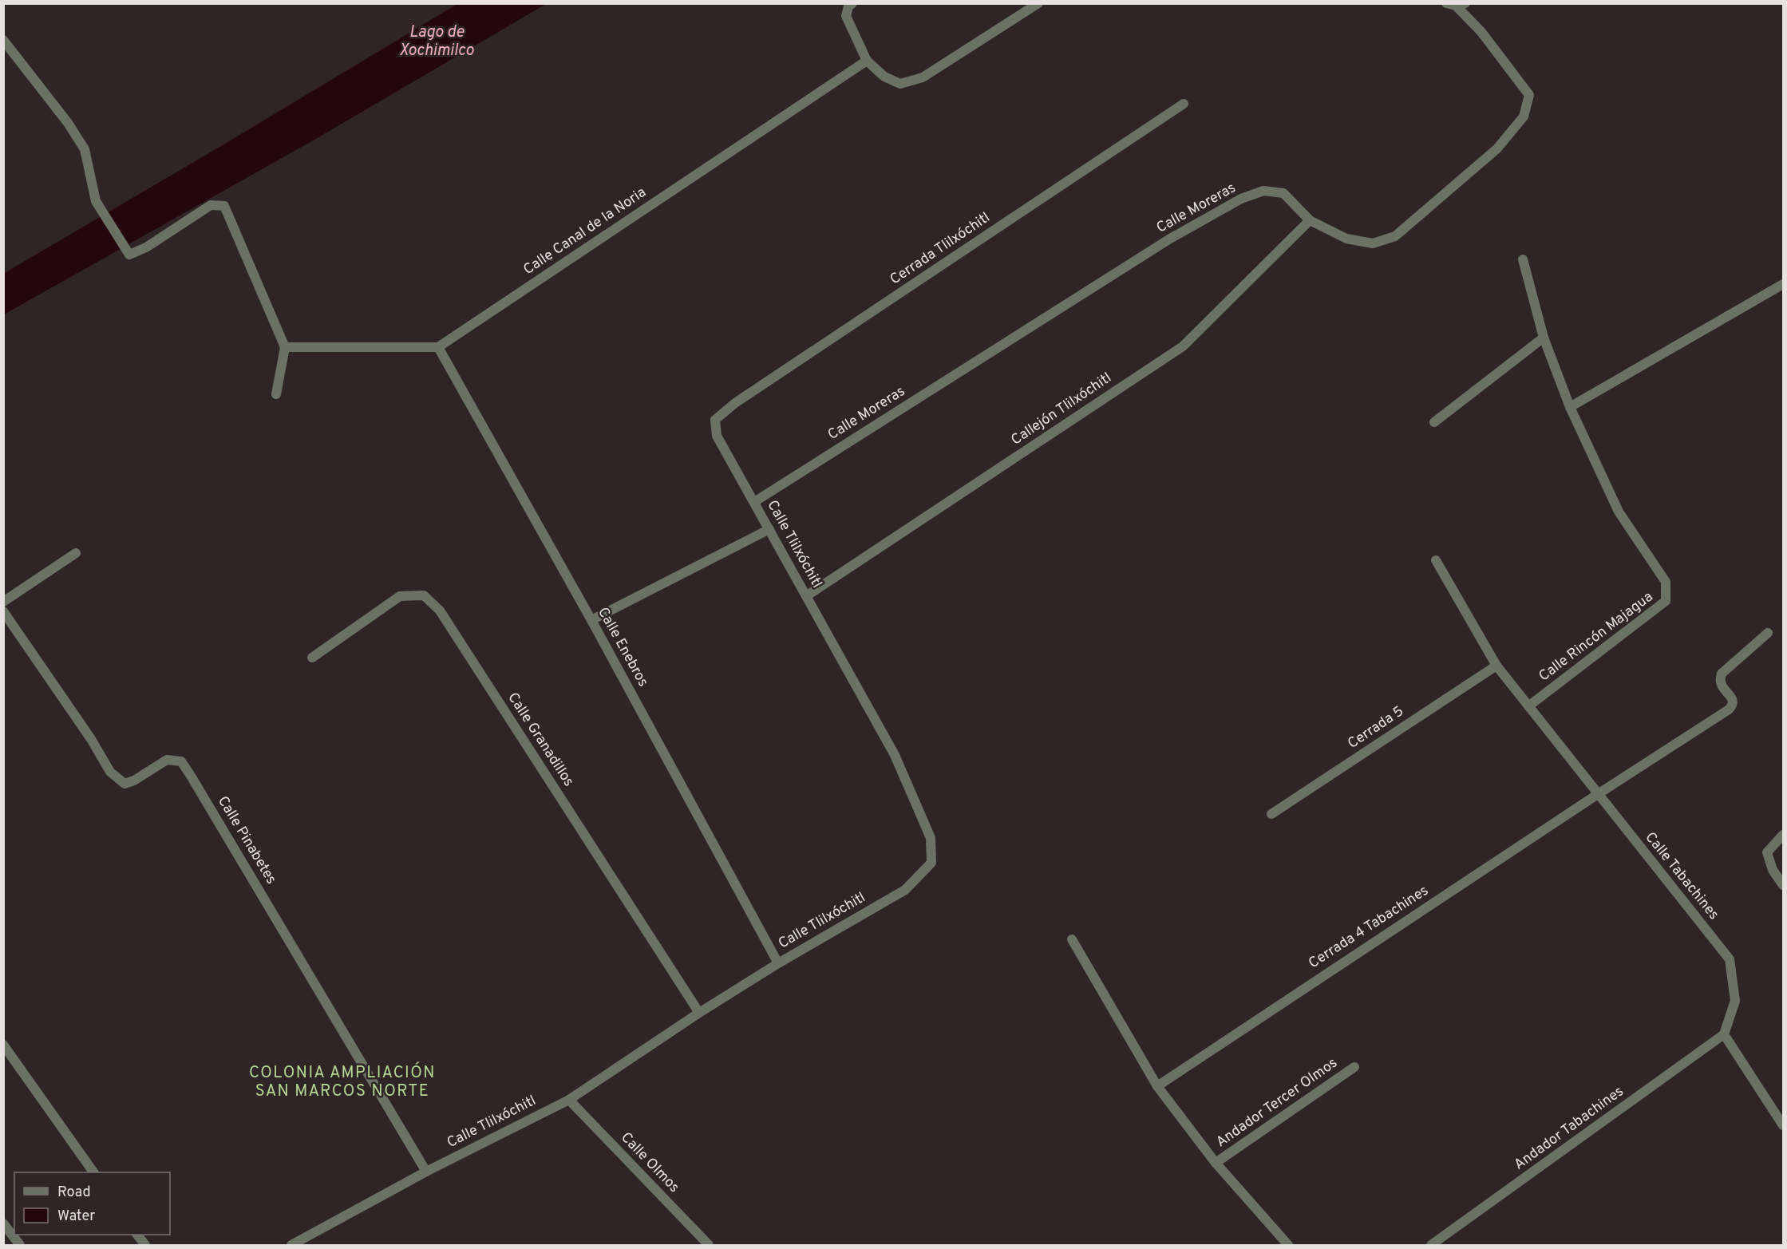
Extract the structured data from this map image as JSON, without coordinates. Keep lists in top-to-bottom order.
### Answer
{
  "streets": {
    "street": [
      "Calle Moreras",
      "Calle Canal de la Noria",
      "Cerrada Tlilxóchitl",
      "Callejón Tlilxóchitl",
      "Calle Tlilxóchitl",
      "Calle Rincón Majagua",
      "Calle Enebros",
      "Cerrada 5",
      "Calle Granadillos",
      "Calle Pinabetes",
      "Calle Tabachines",
      "Cerrada 4 Tabachines",
      "Andador Tercer Olmos",
      "Andador Tabachines",
      "Calle Olmos"
    ]
  },
  "crossings": [
    ["Calle Moreras", "Callejón Tlilxóchitl"],
    ["Calle Moreras", "Calle Tlilxóchitl"],
    ["Calle Canal de la Noria", "Calle Enebros"],
    ["Cerrada Tlilxóchitl", "Calle Tlilxóchitl"],
    ["Callejón Tlilxóchitl", "Calle Tlilxóchitl"],
    ["Calle Tlilxóchitl", "Calle Enebros"],
    ["Calle Tlilxóchitl", "Calle Granadillos"],
    ["Calle Tlilxóchitl", "Calle Pinabetes"],
    ["Calle Tlilxóchitl", "Calle Olmos"],
    ["Calle Rincón Majagua", "Calle Tabachines"],
    ["Cerrada 5", "Calle Tabachines"],
    ["Calle Tabachines", "Cerrada 4 Tabachines"],
    ["Calle Tabachines", "Andador Tabachines"]
  ],
  "districts": ["COLONIA AMPLIACIÓN SAN MARCOS NORTE"],
  "water": ["Lago de Xochimilco"],
  "legend": ["Road", "Water"]
}
